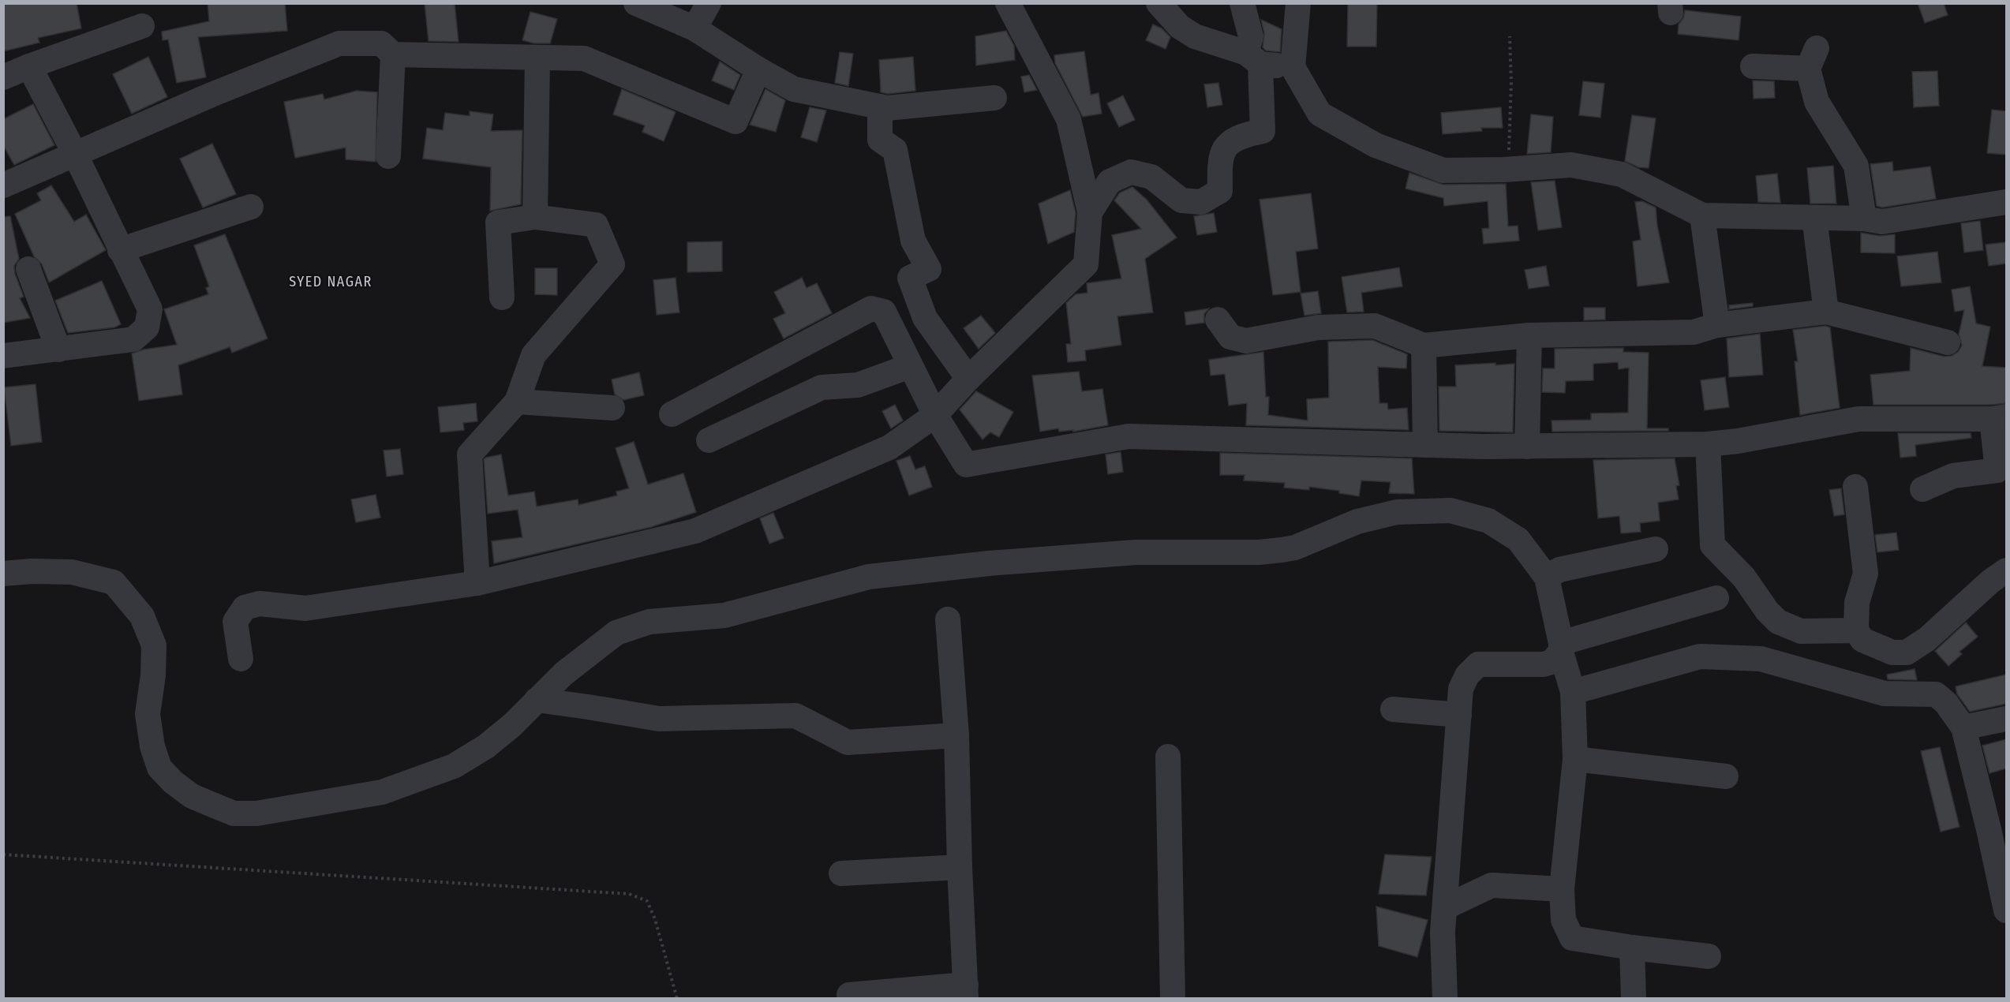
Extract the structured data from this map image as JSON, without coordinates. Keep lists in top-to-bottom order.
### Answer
{
  "districts": ["SYED NAGAR"]
}
